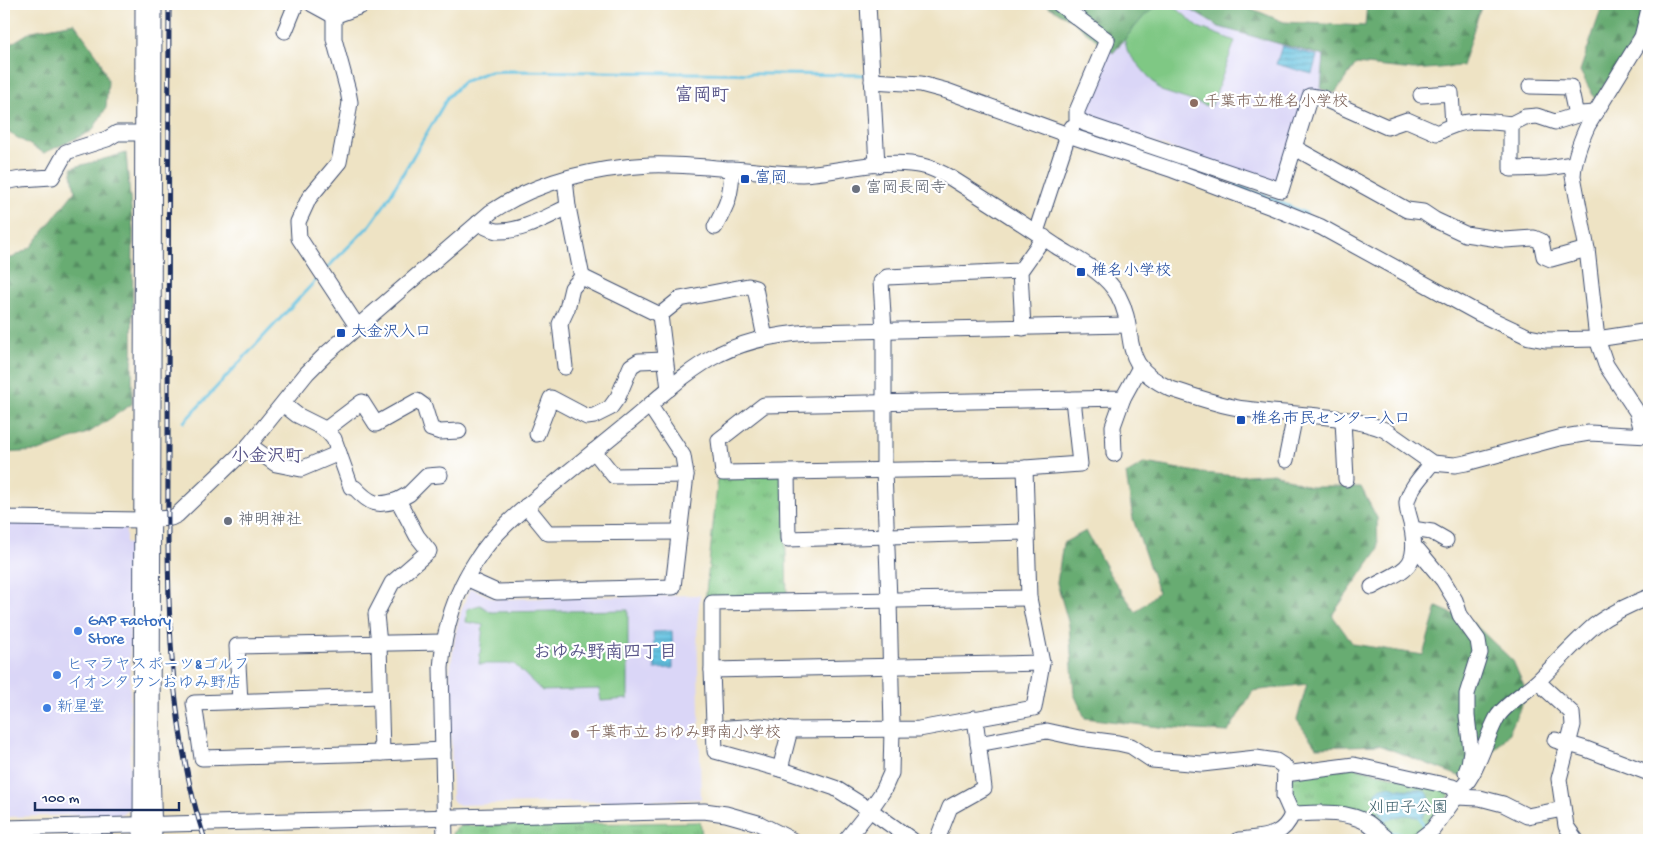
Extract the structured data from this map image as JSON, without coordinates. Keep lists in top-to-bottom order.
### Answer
{
  "districts": ["富岡町", "小金沢町", "おゆみ野南四丁目"],
  "parks": ["刈田子公園"],
  "places": {
    "other": [
      "千葉市立椎名小学校",
      "富岡長岡寺",
      "神明神社",
      "GAP Factory Store",
      "ヒマラヤスポーツ&ゴルフ イオンタウンおゆみ野店",
      "新星堂",
      "千葉市立 おゆみ野南小学校"
    ],
    "transit": [
      "富岡",
      "椎名小学校",
      "大金沢入口",
      "椎名市民センター入口"
    ]
  },
  "scale_bar": "100 m"
}
